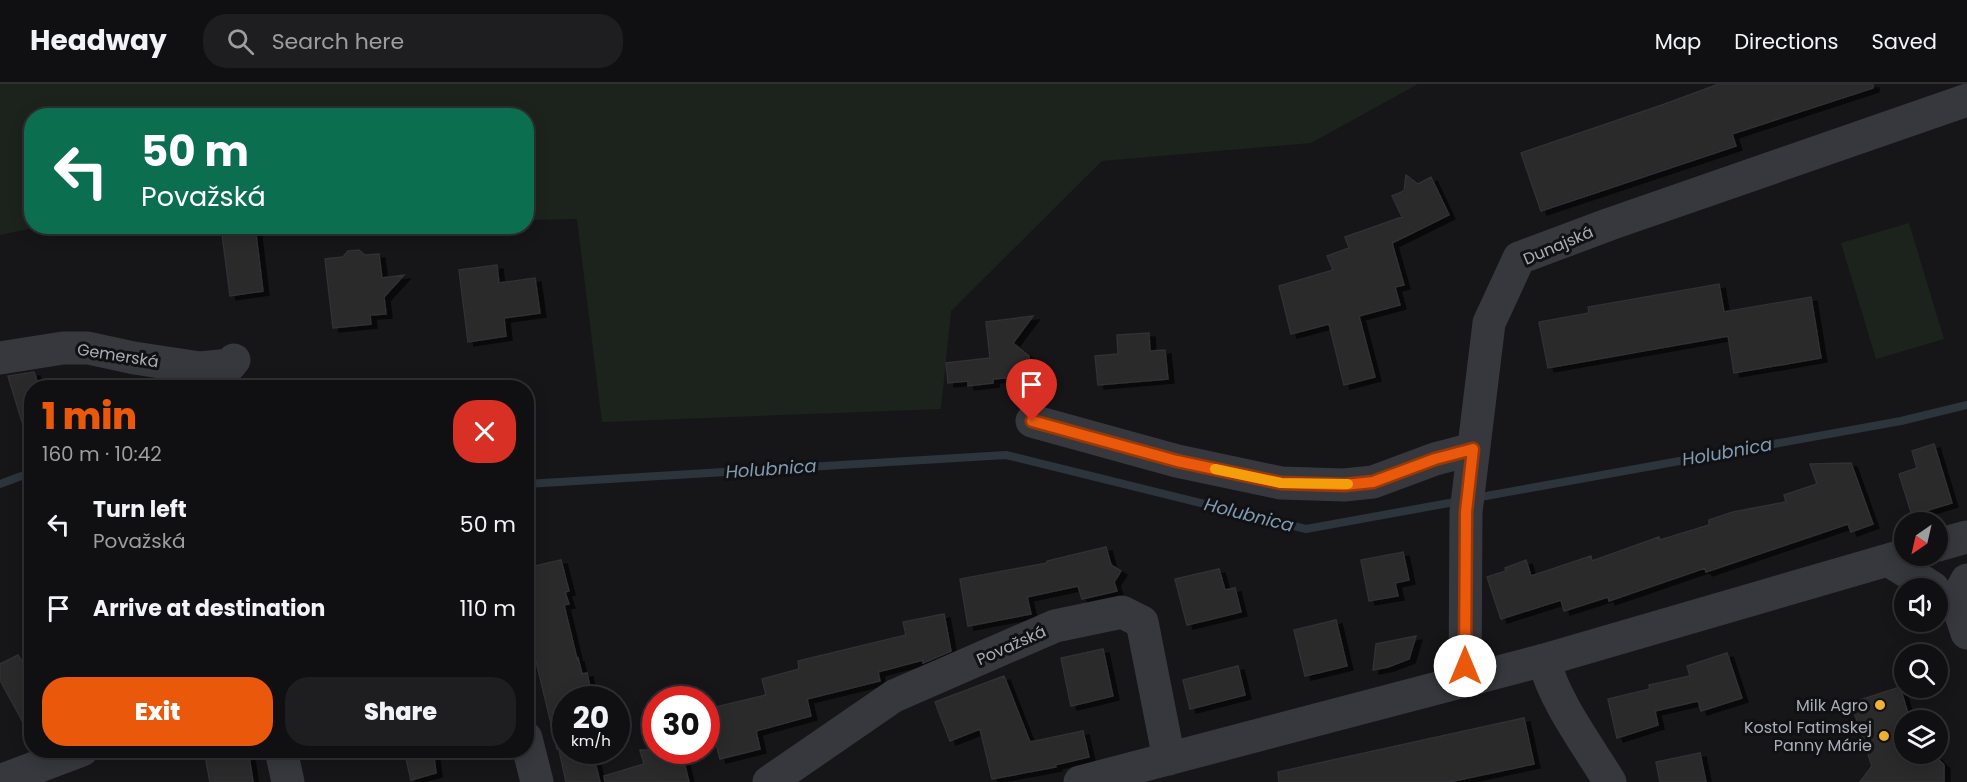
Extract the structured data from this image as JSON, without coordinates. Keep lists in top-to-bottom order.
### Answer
{
  "streets": {
    "street": ["Dunajská", "Gemerská", "Považská"]
  },
  "water": ["Holubnica"],
  "places": ["Milk Agro", "Kostol Fatimskej Panny Márie"],
  "north": "bottom left",
  "page": {
    "header": "Headway",
    "search": "Search here",
    "nav": ["Map", "Directions", "Saved"],
    "turn": ["50 m", "Považská"],
    "heading": ["1 min", "160 m · 10:42"],
    "list": [
      {
        "name": "Turn left",
        "note": "Považská",
        "value": "50 m"
      },
      {
        "name": "Arrive at destination",
        "value": "110 m"
      }
    ],
    "buttons": ["Exit", "Share"],
    "speed": "20 km/h",
    "limit": "30"
  }
}
